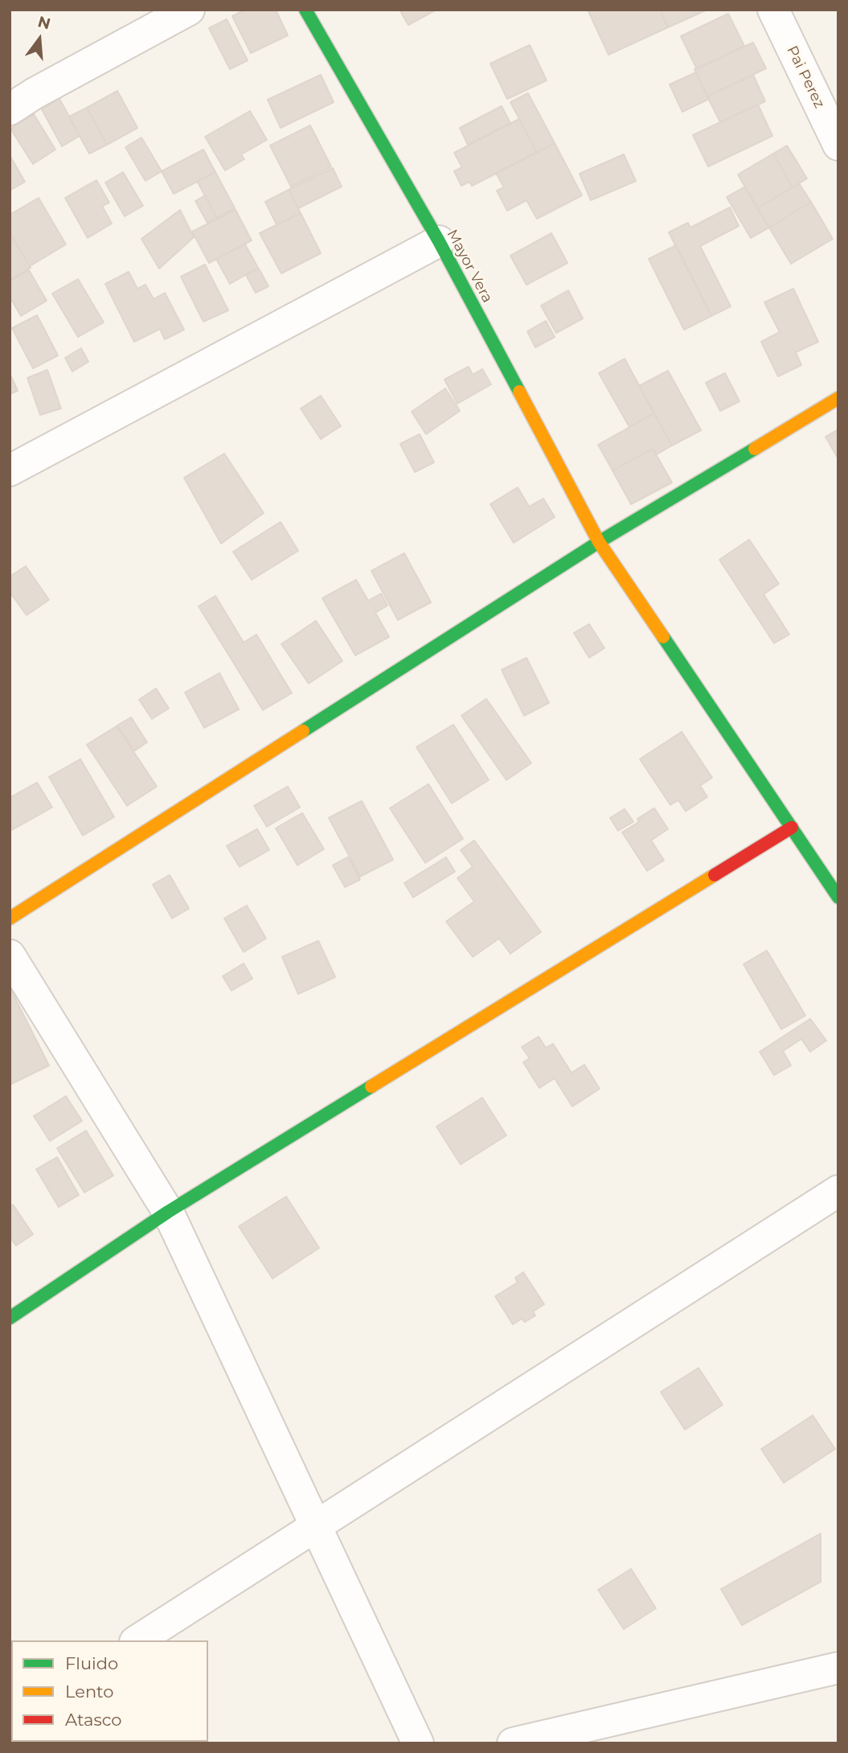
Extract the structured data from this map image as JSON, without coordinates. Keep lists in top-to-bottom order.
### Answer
{
  "streets": {
    "street": ["Pai Perez", "Mayor Vera"]
  },
  "legend": ["Fluido", "Lento", "Atasco"],
  "north": "top"
}
